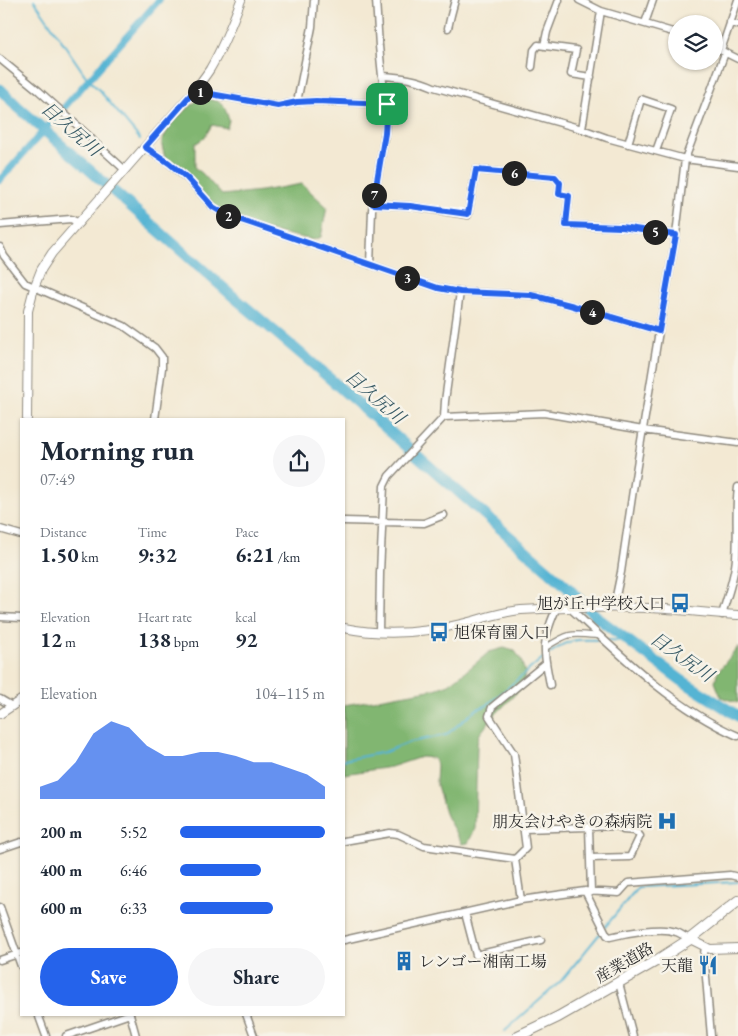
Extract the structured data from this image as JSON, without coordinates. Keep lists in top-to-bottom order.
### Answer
{
  "streets": {
    "main road": ["産業道路"]
  },
  "water": ["目久尻川"],
  "places": {
    "bus stop": ["旭が丘中学校入口", "旭保育園入口"],
    "hospital": ["朋友会けやきの森病院"],
    "building": ["レンゴー湘南工場"],
    "restaurant": ["天龍"]
  },
  "page": {
    "pins": [
      "1",
      "6",
      "7",
      "2",
      "5",
      "3",
      "4"
    ],
    "heading": ["Morning run", "07:49"],
    "stats": [
      ["Distance", "1.50 km"],
      ["Time", "9:32"],
      ["Pace", "6:21 /km"],
      ["Elevation", "12 m"],
      ["Heart rate", "138 bpm"],
      ["kcal", "92"]
    ],
    "chart": ["Elevation", "104–115 m"],
    "list": [
      {
        "name": "200 m",
        "note": "5:52"
      },
      {
        "name": "400 m",
        "note": "6:46"
      },
      {
        "name": "600 m",
        "note": "6:33"
      }
    ],
    "buttons": ["Save", "Share"]
  }
}
